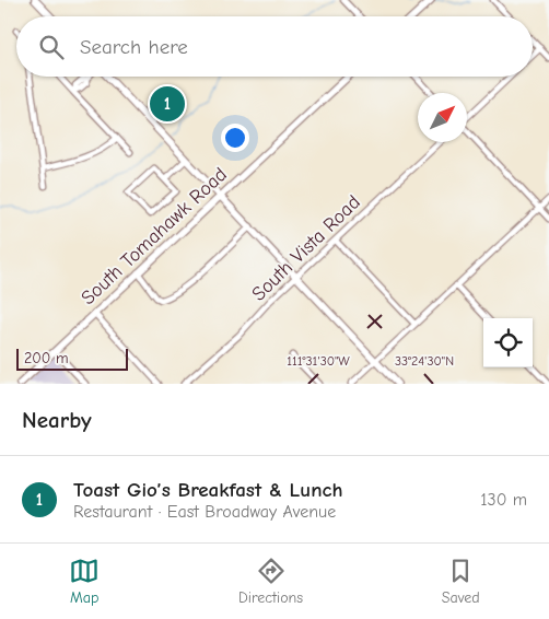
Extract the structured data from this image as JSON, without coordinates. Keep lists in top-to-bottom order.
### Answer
{
  "streets": {
    "main road": ["South Tomahawk Road"],
    "street": ["South Vista Road"]
  },
  "scale_bar": "200 m",
  "north": "top right",
  "page": {
    "search": "Search here",
    "pins": "1",
    "scale": "200 m",
    "heading": "Nearby",
    "list": [
      {
        "mark": "1",
        "name": "Toast Gio’s Breakfast & Lunch",
        "note": "Restaurant · East Broadway Avenue",
        "value": "130 m"
      }
    ],
    "nav": ["Map", "Directions", "Saved"]
  },
  "coordinates": ["33°24'30\"N", "111°31'30\"W"]
}
